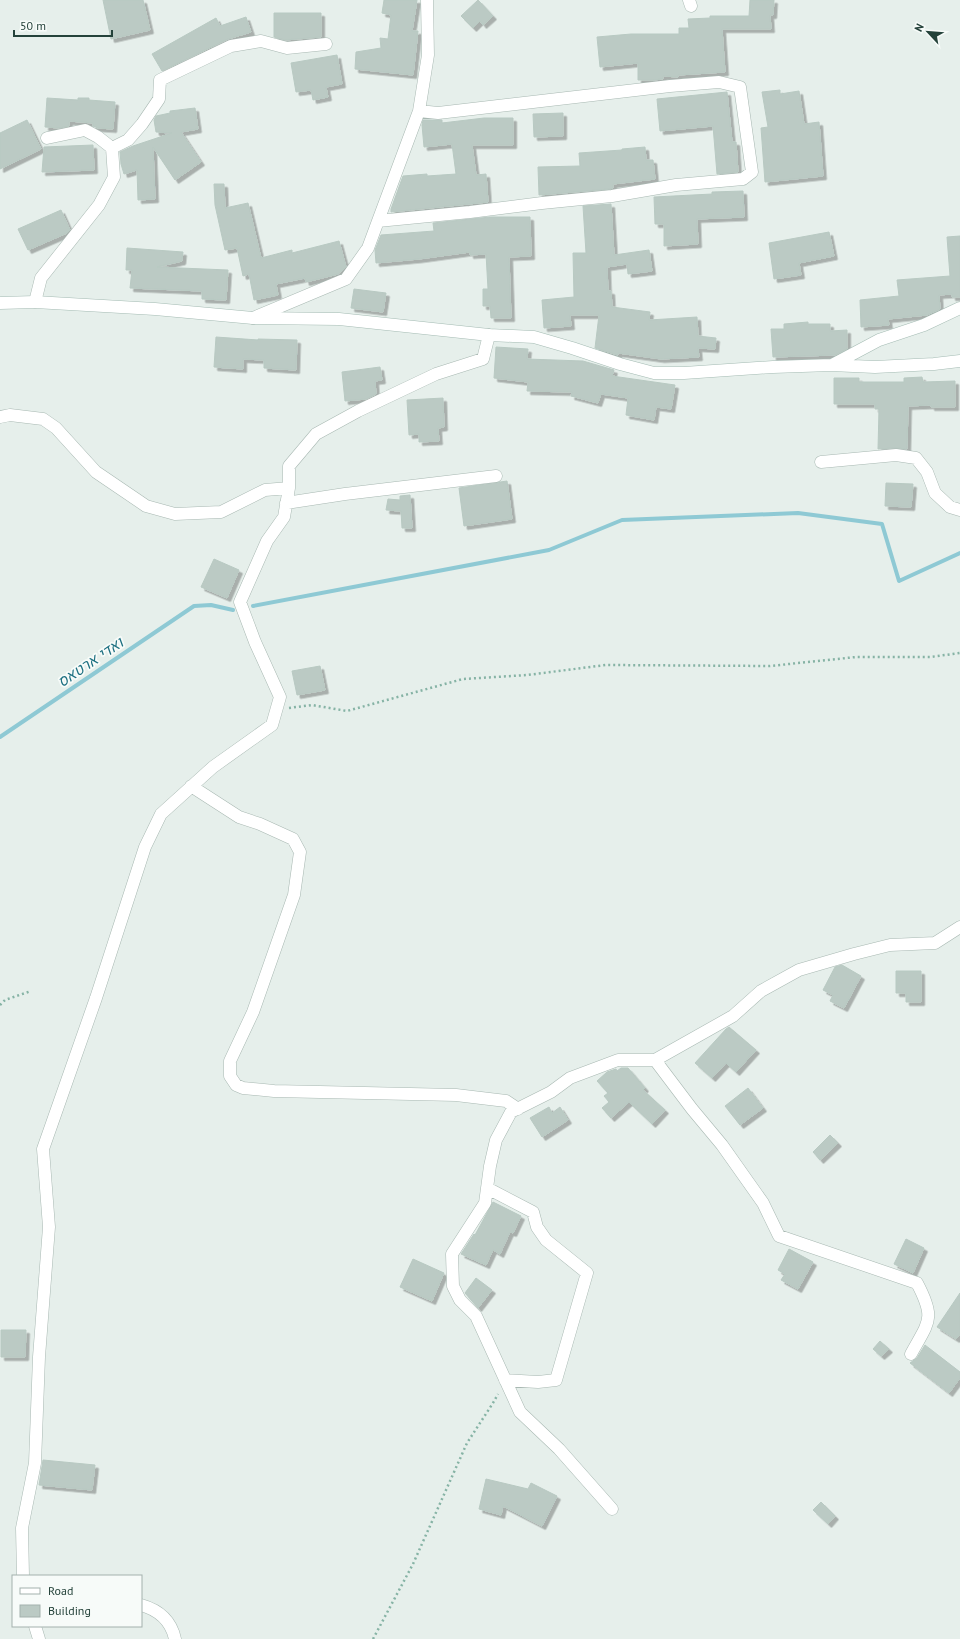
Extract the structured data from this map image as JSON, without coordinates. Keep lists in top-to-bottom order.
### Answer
{
  "water": ["ואדי ארטאס"],
  "legend": ["Road", "Building"],
  "scale_bar": "50 m",
  "north": "top left"
}
